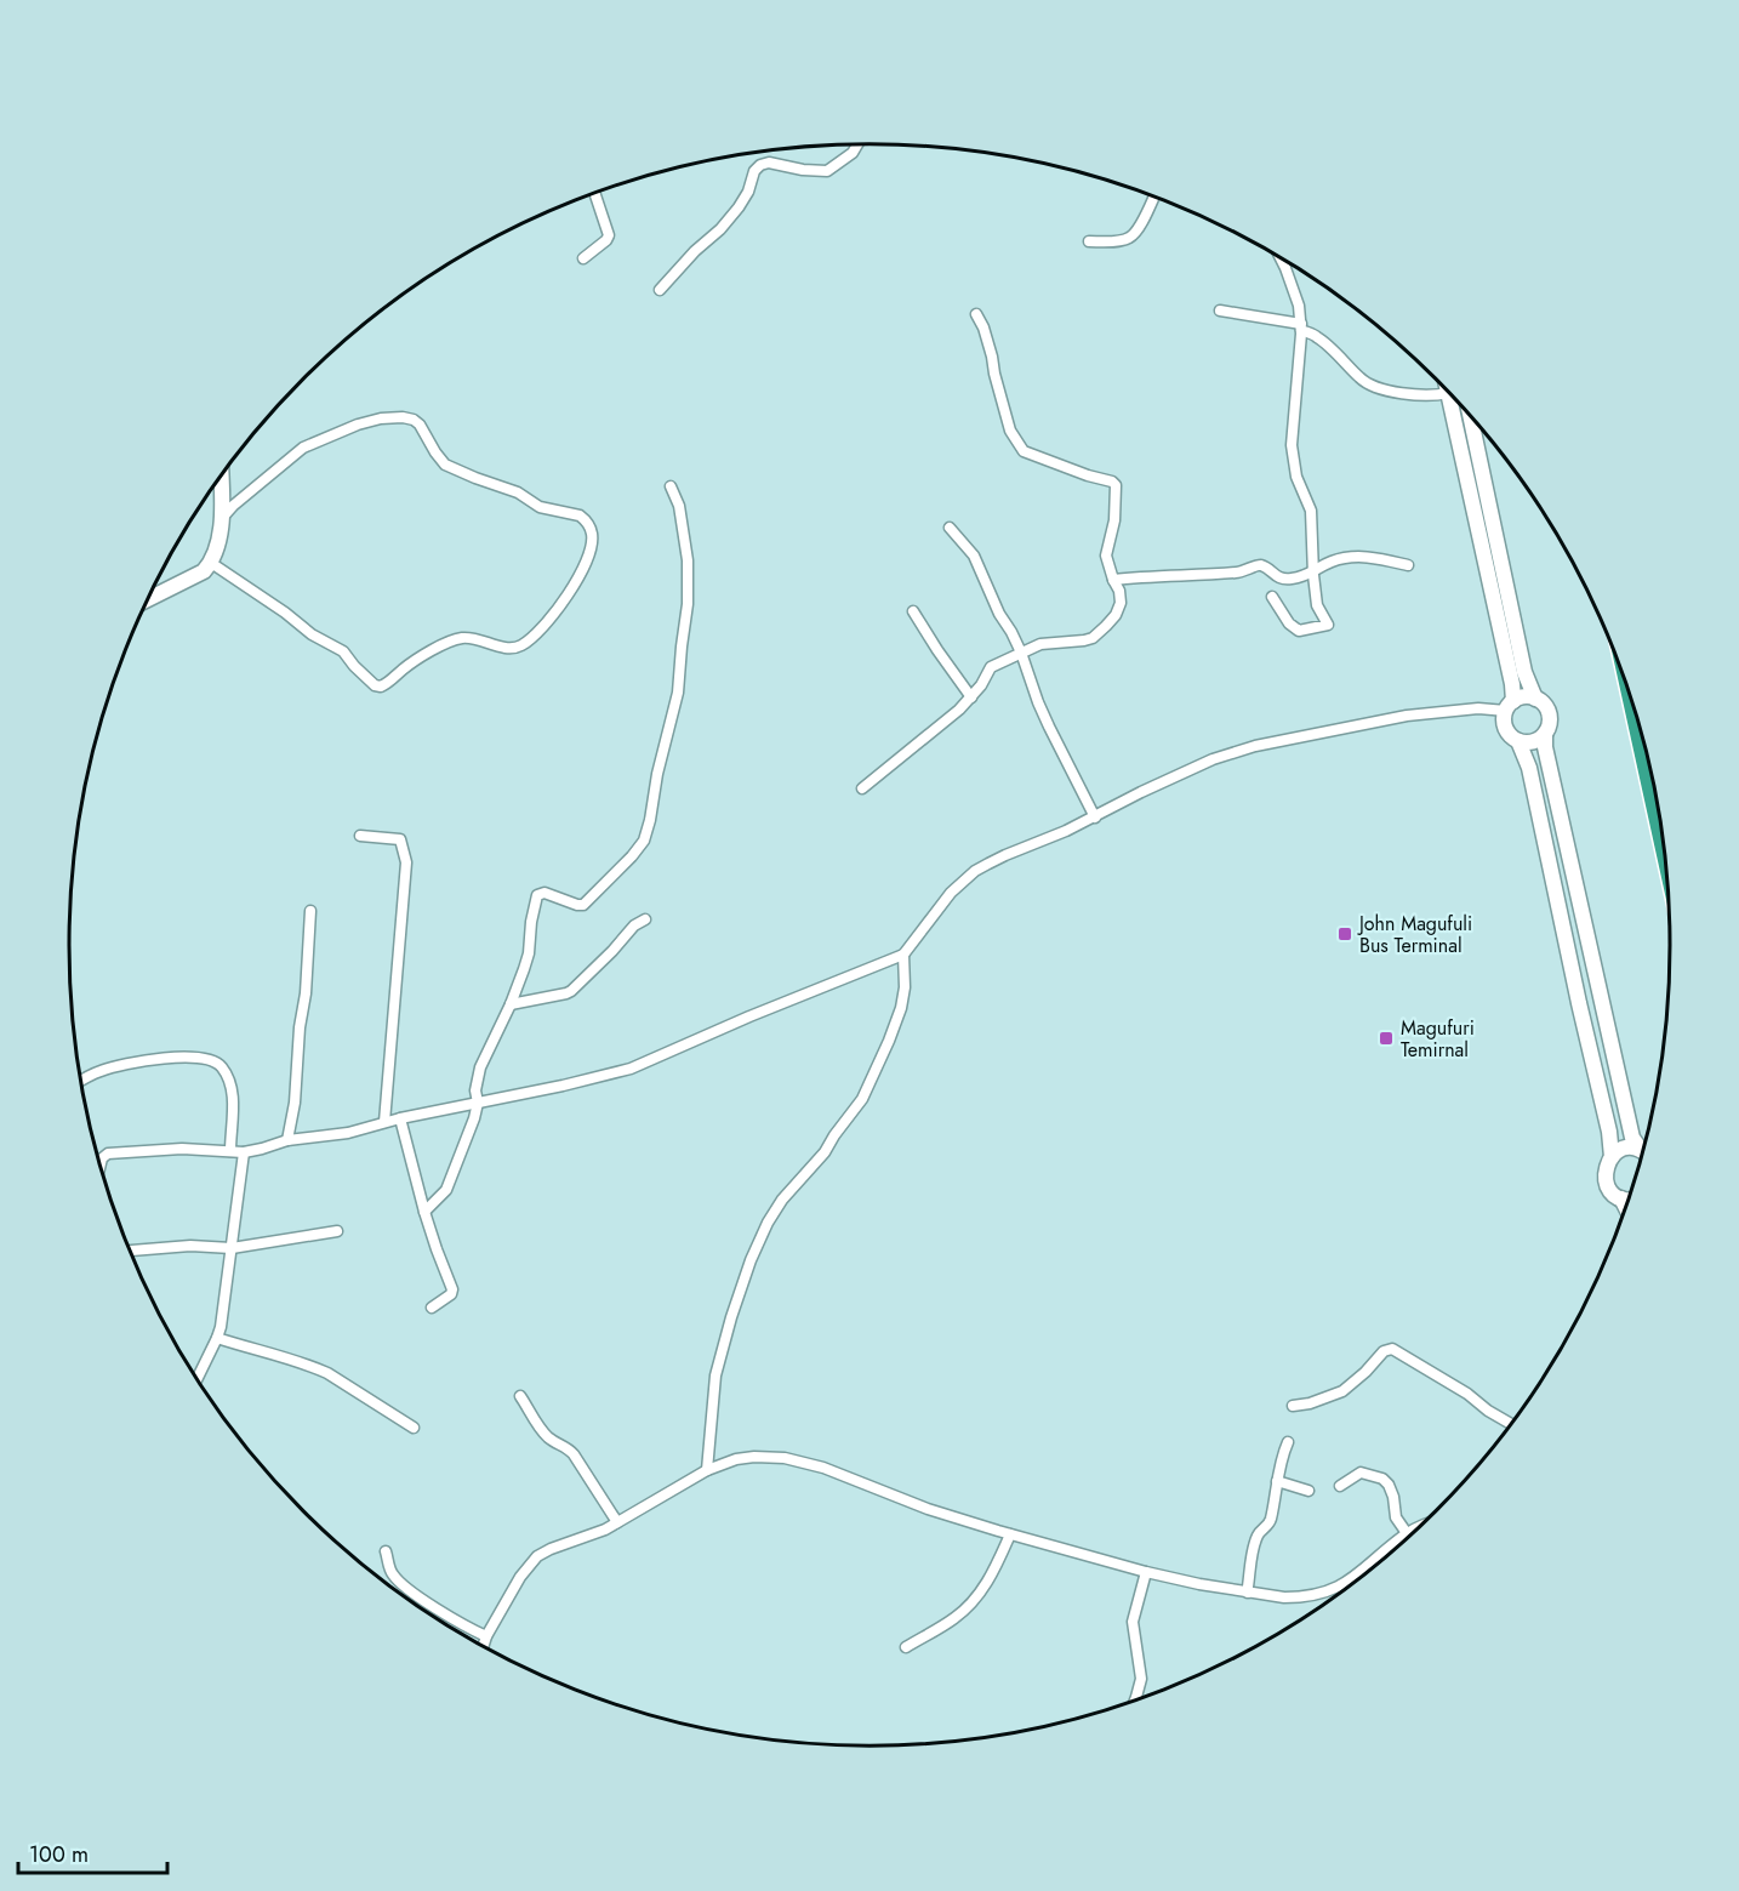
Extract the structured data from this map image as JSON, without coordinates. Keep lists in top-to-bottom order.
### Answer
{
  "places": {
    "transit": ["John Magufuli Bus Terminal", "Magufuri Temirnal"]
  },
  "scale_bar": "100 m"
}
